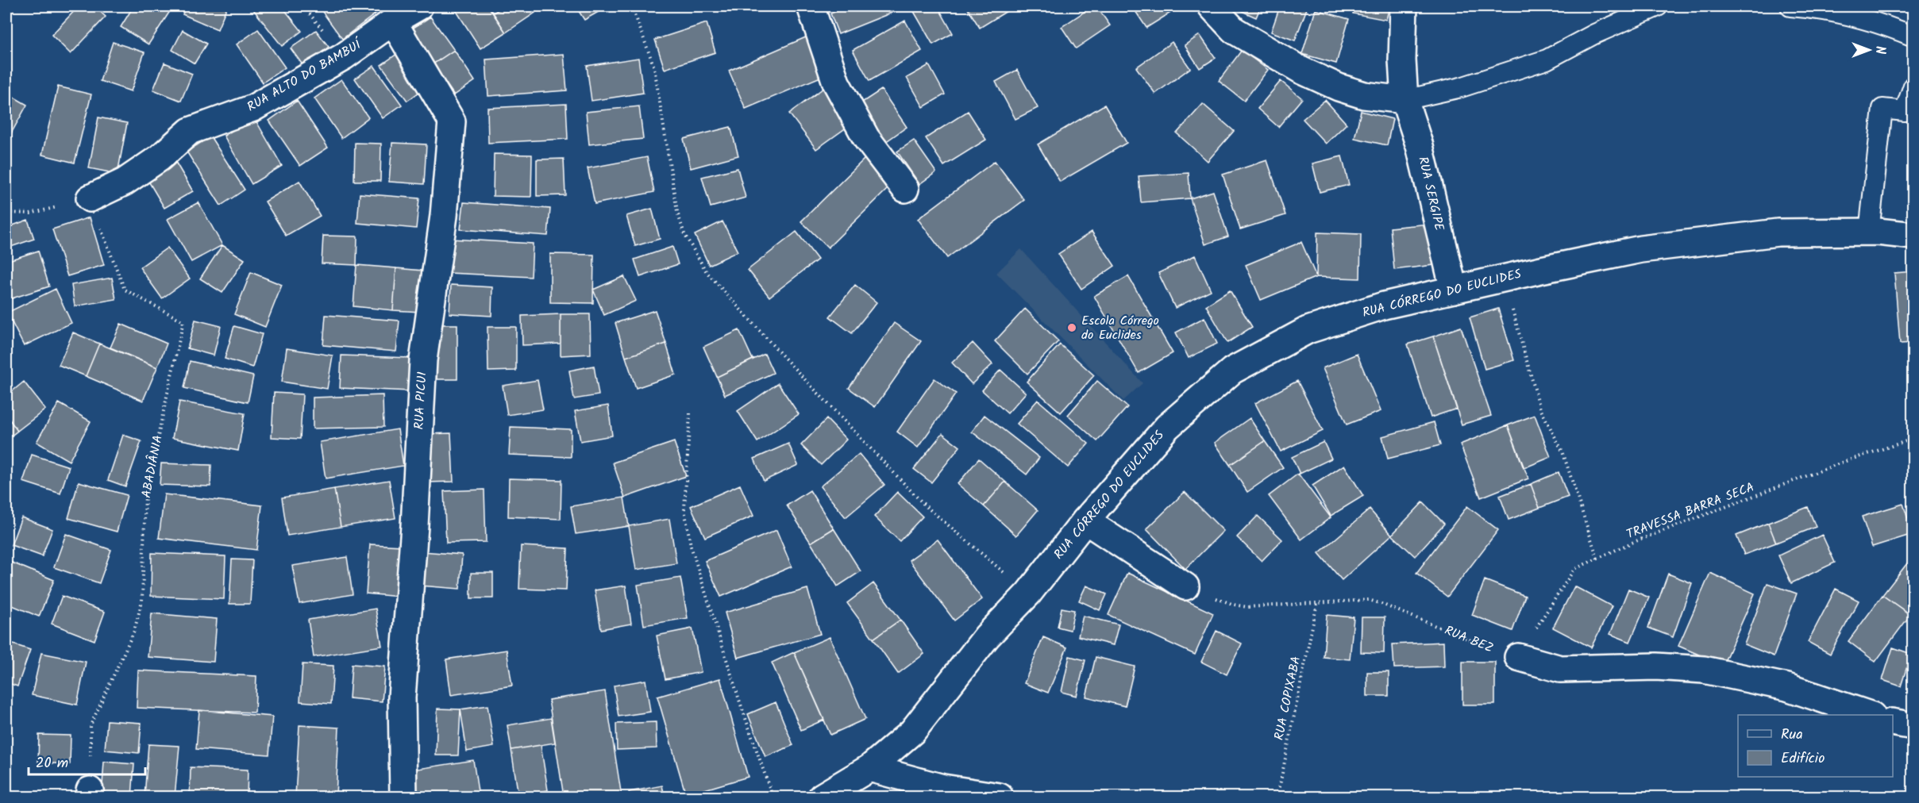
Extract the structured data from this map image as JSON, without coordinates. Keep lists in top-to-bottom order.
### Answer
{
  "streets": {
    "street": [
      "RUA ALTO DO BAMBUÍ",
      "RUA SERGIPE",
      "RUA CÓRREGO DO EUCLIDES",
      "RUA PICUI"
    ],
    "path": [
      "ABADIÂNIA",
      "TRAVESSA BARRA SECA",
      "RUA BEZ",
      "RUA COPIXABA"
    ]
  },
  "crossings": [
    ["RUA ALTO DO BAMBUÍ", "RUA PICUI"],
    ["RUA ALTO DO BAMBUÍ", "ABADIÂNIA"],
    ["RUA SERGIPE", "RUA CÓRREGO DO EUCLIDES"],
    ["TRAVESSA BARRA SECA", "RUA BEZ"],
    ["RUA BEZ", "RUA COPIXABA"]
  ],
  "places": ["Escola Córrego do Euclides"],
  "legend": ["Rua", "Edifício"],
  "scale_bar": "20 m",
  "north": "right"
}
